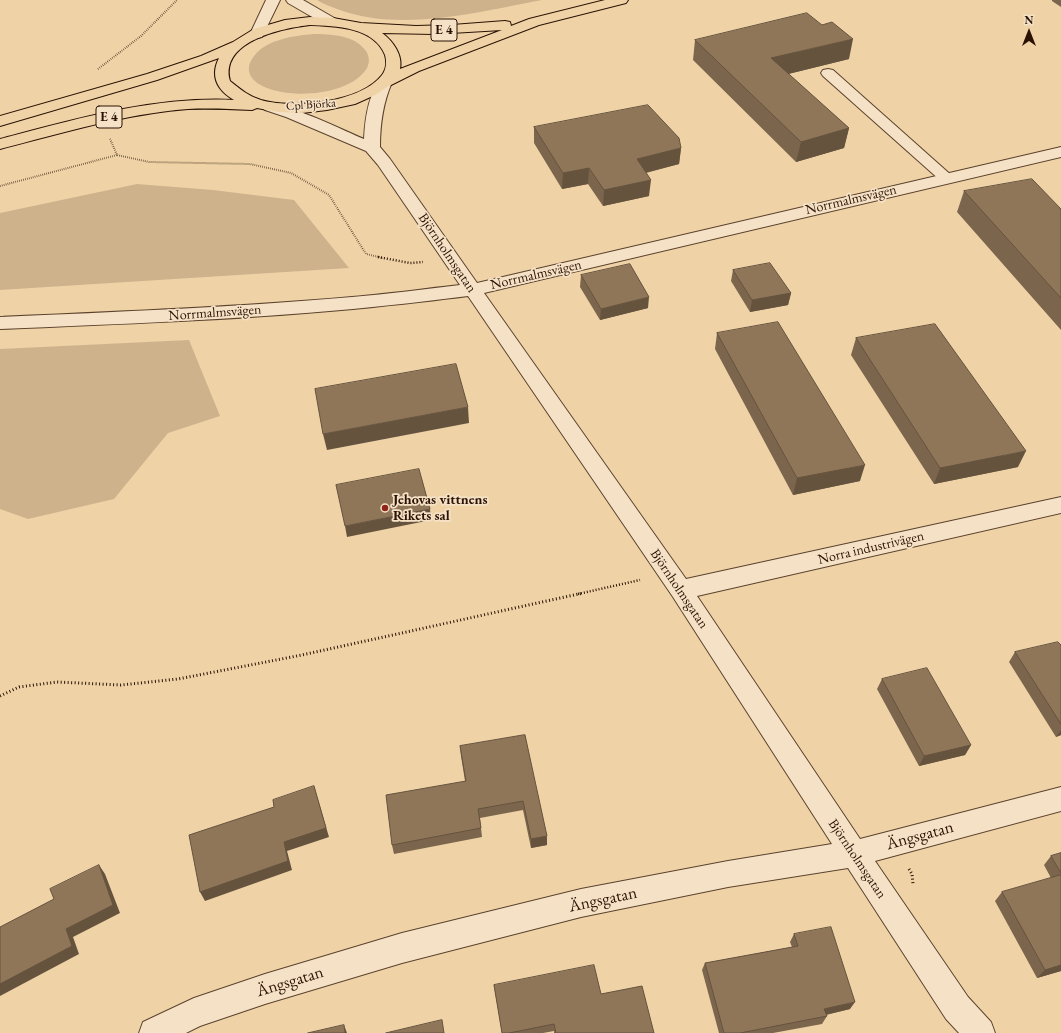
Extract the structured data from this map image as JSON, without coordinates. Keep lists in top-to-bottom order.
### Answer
{
  "streets": {
    "highway": ["E 4", "Cpl Björka"],
    "street": [
      "Norrmalmsvägen",
      "Björnholmsgatan",
      "Norra industrivägen",
      "Ängsgatan"
    ]
  },
  "crossings": [
    ["E 4", "Cpl Björka"],
    ["E 4", "Björnholmsgatan"],
    ["Cpl Björka", "Björnholmsgatan"],
    ["Norrmalmsvägen", "Björnholmsgatan"],
    ["Björnholmsgatan", "Norra industrivägen"],
    ["Björnholmsgatan", "Ängsgatan"]
  ],
  "places": ["Jehovas vittnens Rikets sal"],
  "north": "top"
}
